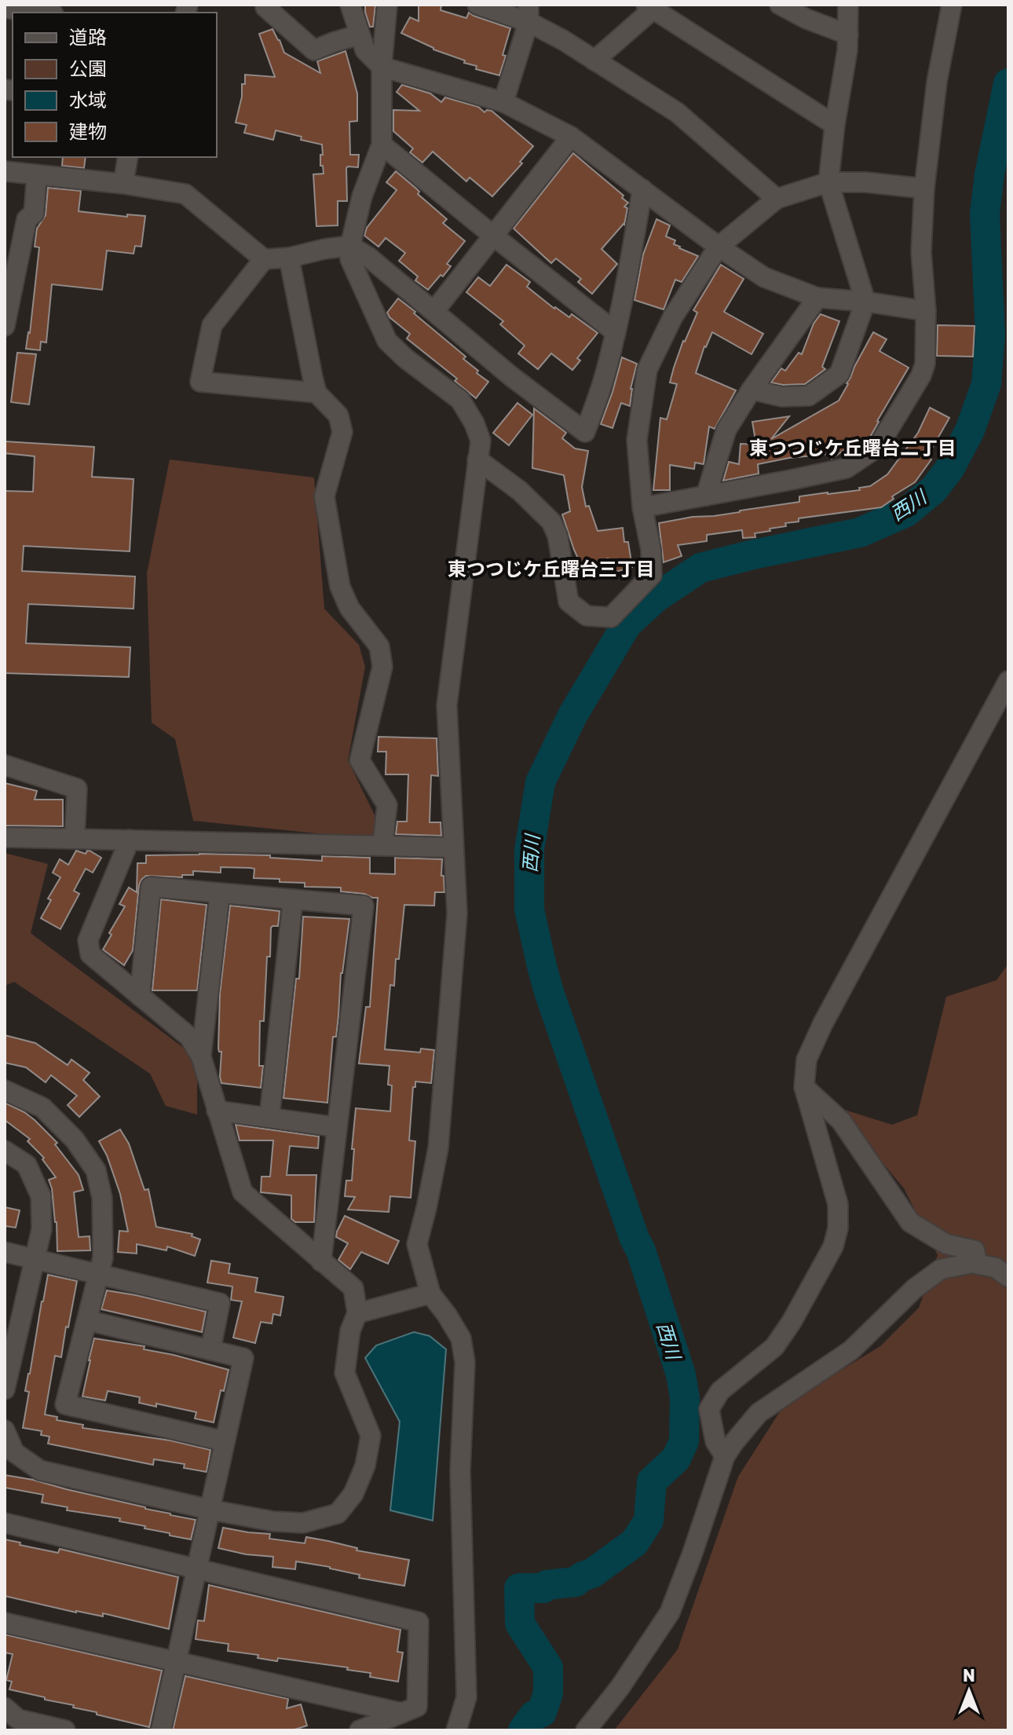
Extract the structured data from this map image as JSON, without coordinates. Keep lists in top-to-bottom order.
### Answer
{
  "districts": ["東つつじケ丘曙台二丁目", "東つつじケ丘曙台三丁目"],
  "water": ["西川"],
  "legend": [
    "道路",
    "公園",
    "水域",
    "建物"
  ],
  "north": "top"
}
